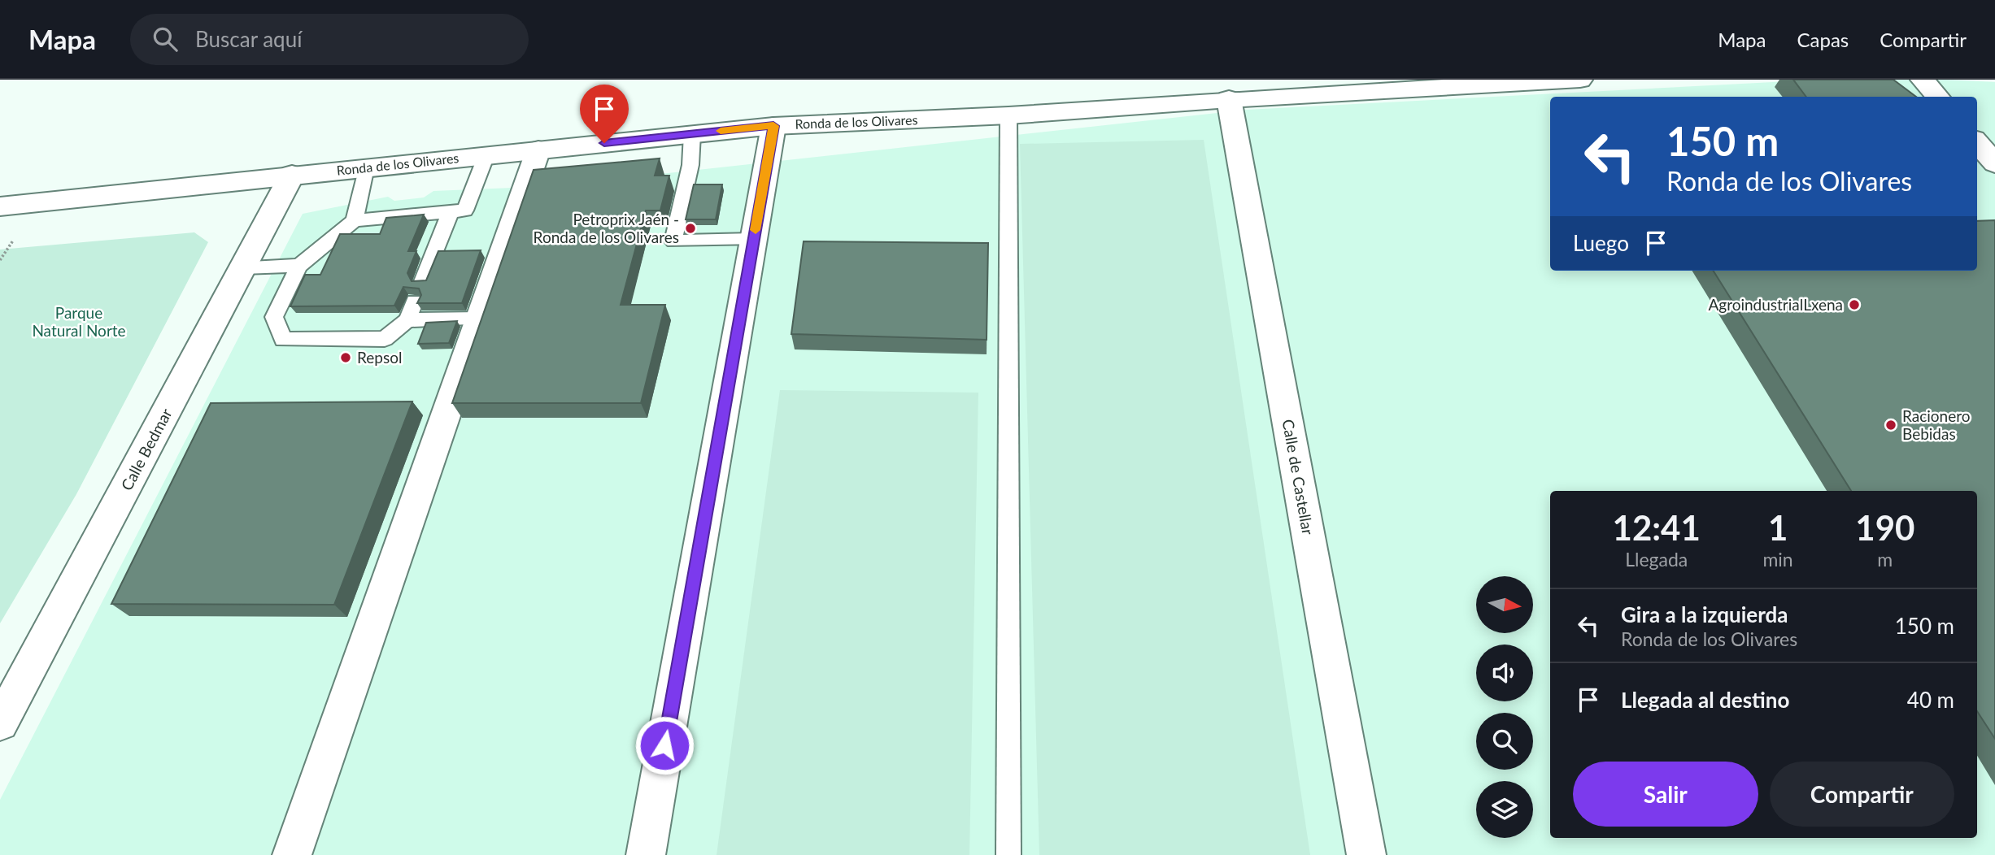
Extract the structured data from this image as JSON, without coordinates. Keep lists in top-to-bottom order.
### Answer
{
  "streets": {
    "street": ["Ronda de los Olivares", "Calle Bedmar", "Calle de Castellar"]
  },
  "crossings": [
    ["Ronda de los Olivares", "Calle Bedmar"],
    ["Ronda de los Olivares", "Calle de Castellar"]
  ],
  "parks": ["Parque Natural Norte"],
  "places": [
    "Petroprix Jaén - Ronda de los Olivares",
    "AgroindustrialLxena",
    "Repsol",
    "Racionero Bebidas"
  ],
  "north": "right",
  "page": {
    "header": "Mapa",
    "search": "Buscar aquí",
    "nav": ["Mapa", "Capas", "Compartir"],
    "turn": ["150 m", "Ronda de los Olivares"],
    "then": "Luego",
    "eta": [
      "12:41",
      "Llegada",
      "1",
      "min",
      "190",
      "m"
    ],
    "list": [
      {
        "name": "Gira a la izquierda",
        "note": "Ronda de los Olivares",
        "value": "150 m"
      },
      {
        "name": "Llegada al destino",
        "value": "40 m"
      }
    ],
    "buttons": ["Salir", "Compartir"]
  }
}
